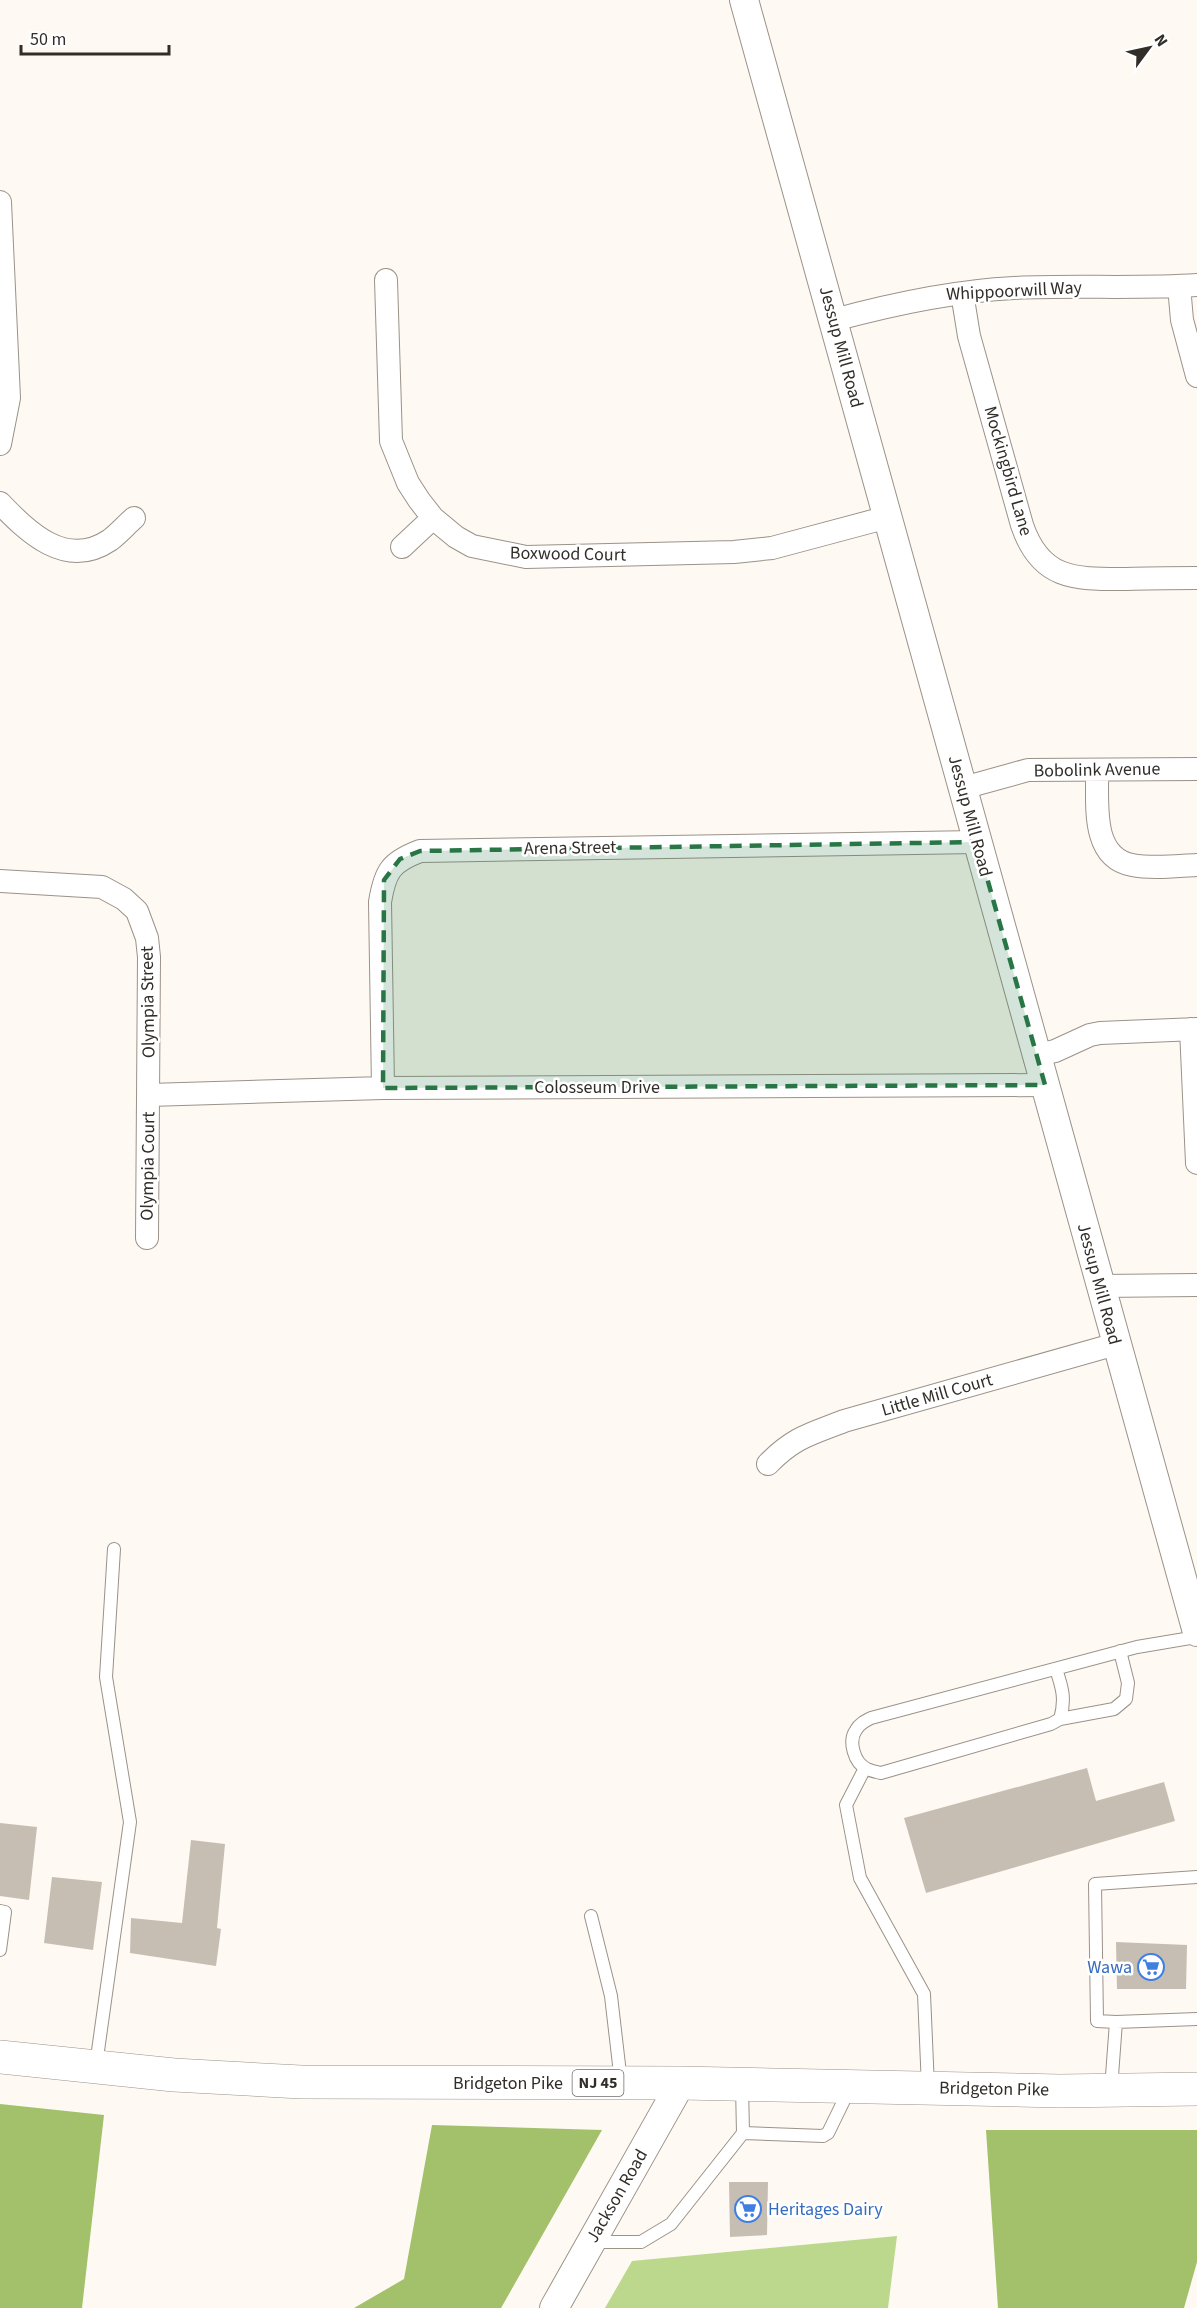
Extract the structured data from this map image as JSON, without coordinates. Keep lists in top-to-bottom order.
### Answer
{
  "streets": {
    "main road": ["Bridgeton Pike", "NJ 45"],
    "street": [
      "Whippoorwill Way",
      "Jessup Mill Road",
      "Mockingbird Lane",
      "Boxwood Court",
      "Bobolink Avenue",
      "Arena Street",
      "Olympia Street",
      "Colosseum Drive",
      "Olympia Court",
      "Little Mill Court",
      "Jackson Road"
    ]
  },
  "crossings": [
    ["Whippoorwill Way", "Jessup Mill Road"],
    ["Whippoorwill Way", "Mockingbird Lane"],
    ["Jessup Mill Road", "Boxwood Court"],
    ["Jessup Mill Road", "Bobolink Avenue"],
    ["Jessup Mill Road", "Arena Street"],
    ["Jessup Mill Road", "Colosseum Drive"],
    ["Jessup Mill Road", "Little Mill Court"],
    ["Arena Street", "Colosseum Drive"],
    ["Olympia Street", "Colosseum Drive"],
    ["Olympia Street", "Olympia Court"],
    ["Colosseum Drive", "Olympia Court"],
    ["Bridgeton Pike", "Jackson Road"]
  ],
  "places": {
    "supermarket": ["Wawa", "Heritages Dairy"]
  },
  "scale_bar": "50 m",
  "north": "top right"
}
